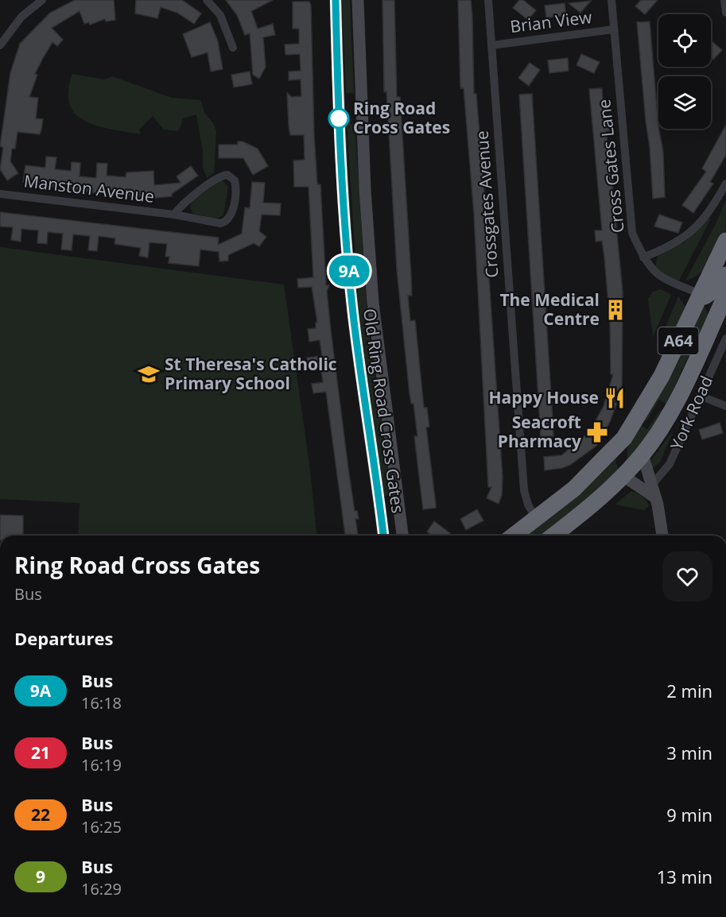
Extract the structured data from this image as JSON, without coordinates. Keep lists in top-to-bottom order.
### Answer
{
  "streets": {
    "highway": ["A64", "York Road"],
    "main road": ["Old Ring Road Cross Gates"],
    "street": [
      "Brian View",
      "Cross Gates Lane",
      "Manston Avenue",
      "Crossgates Avenue"
    ]
  },
  "crossings": [
    ["Brian View", "Cross Gates Lane"],
    ["Brian View", "Crossgates Avenue"],
    ["Cross Gates Lane", "A64"],
    ["Crossgates Avenue", "A64"],
    ["A64", "York Road"]
  ],
  "places": {
    "other": ["Ring Road Cross Gates"],
    "building": ["The Medical Centre"],
    "school or university": ["St Theresa's Catholic Primary School"],
    "restaurant": ["Happy House"],
    "pharmacy": ["Seacroft Pharmacy"]
  },
  "lines": ["bus line 9A"],
  "page": {
    "on_map": "9A",
    "heading": [
      ["Ring Road Cross Gates", "Bus"],
      "Departures"
    ],
    "list": [
      {
        "mark": "9A",
        "name": "Bus",
        "note": "16:18",
        "value": "2 min"
      },
      {
        "mark": "21",
        "name": "Bus",
        "note": "16:19",
        "value": "3 min"
      },
      {
        "mark": "22",
        "name": "Bus",
        "note": "16:25",
        "value": "9 min"
      },
      {
        "mark": "9",
        "name": "Bus",
        "note": "16:29",
        "value": "13 min"
      }
    ]
  }
}
